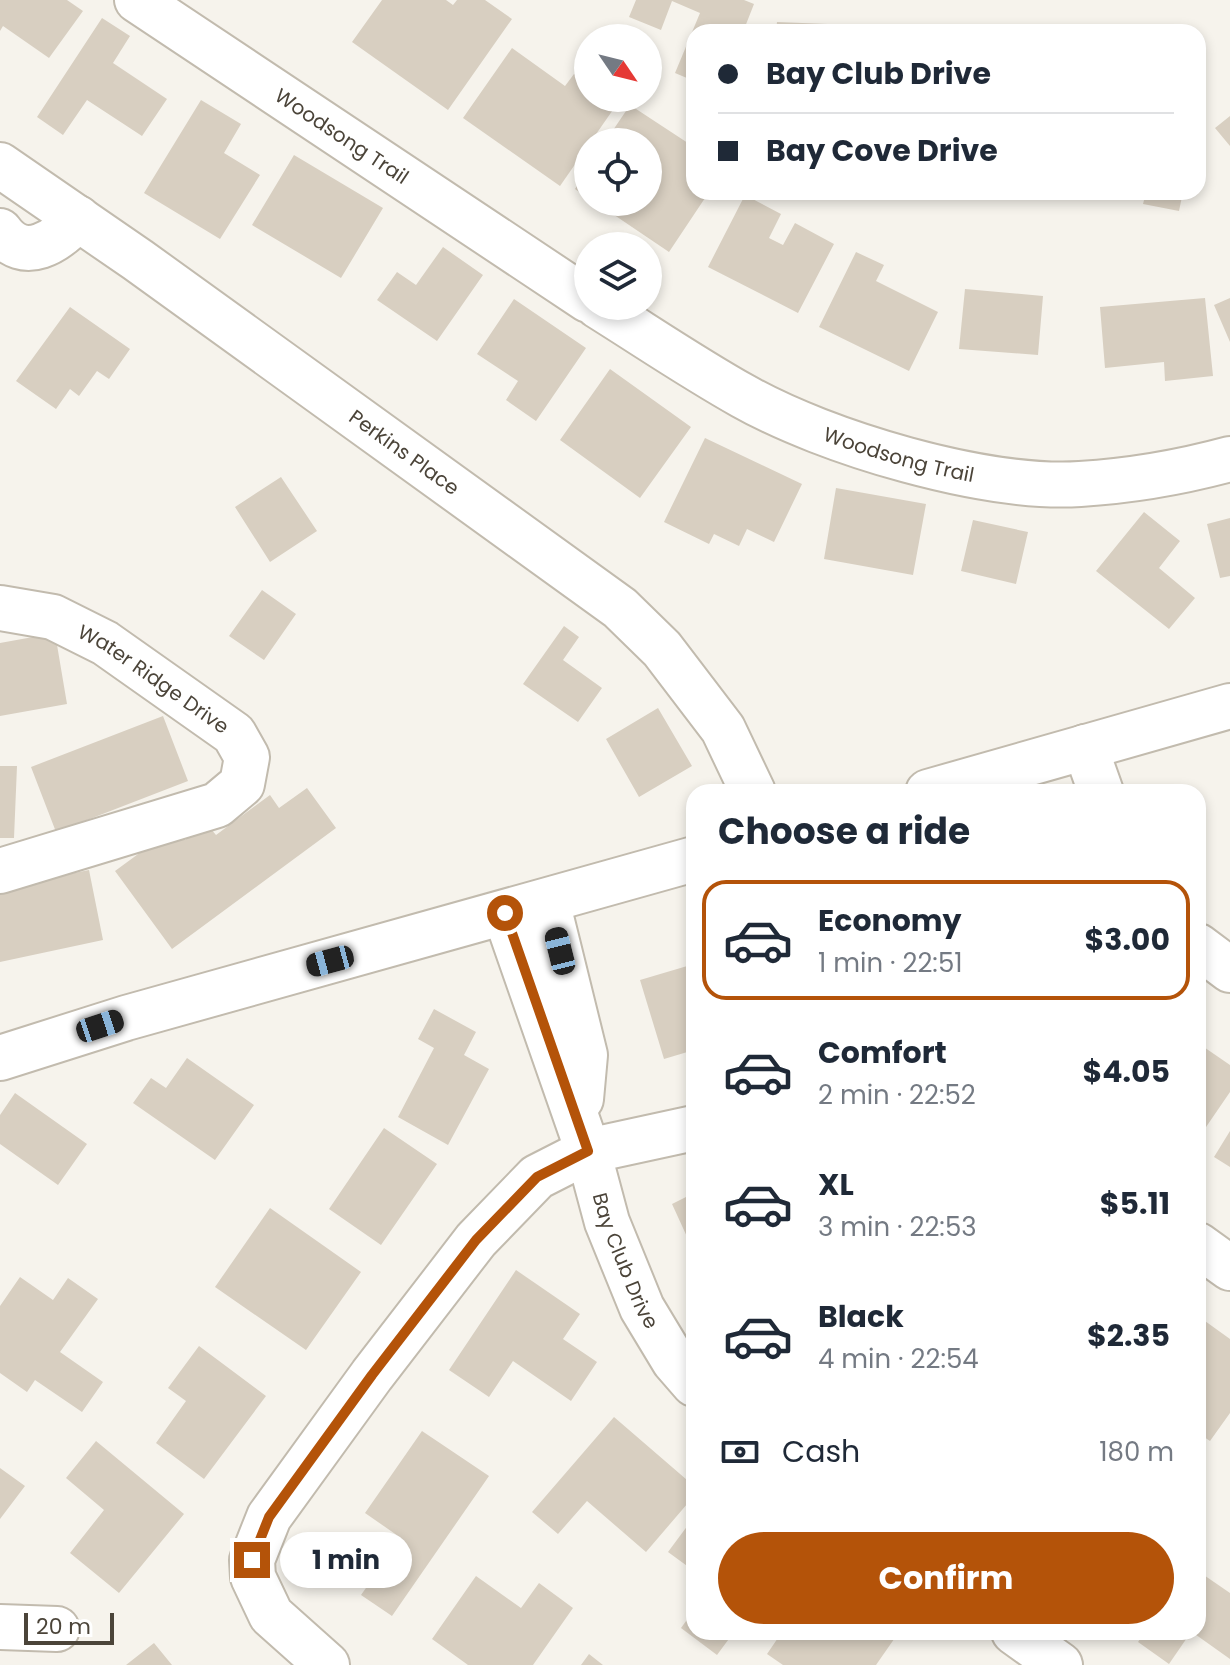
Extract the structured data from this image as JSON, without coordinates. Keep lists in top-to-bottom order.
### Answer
{
  "streets": {
    "street": [
      "Woodsong Trail",
      "Perkins Place",
      "Water Ridge Drive",
      "Bay Club Drive"
    ]
  },
  "scale_bar": "20 m",
  "north": "bottom right",
  "page": {
    "banner": ["Bay Club Drive", "Bay Cove Drive"],
    "heading": "Choose a ride",
    "list": [
      {
        "name": "Economy",
        "note": "1 min · 22:51",
        "value": "$3.00"
      },
      {
        "name": "Comfort",
        "note": "2 min · 22:52",
        "value": "$4.05"
      },
      {
        "name": "XL",
        "note": "3 min · 22:53",
        "value": "$5.11"
      },
      {
        "name": "Black",
        "note": "4 min · 22:54",
        "value": "$2.35"
      }
    ],
    "pay": ["Cash", "180 m"],
    "buttons": "Confirm",
    "bubble": "1 min",
    "scale": "20 m"
  }
}
